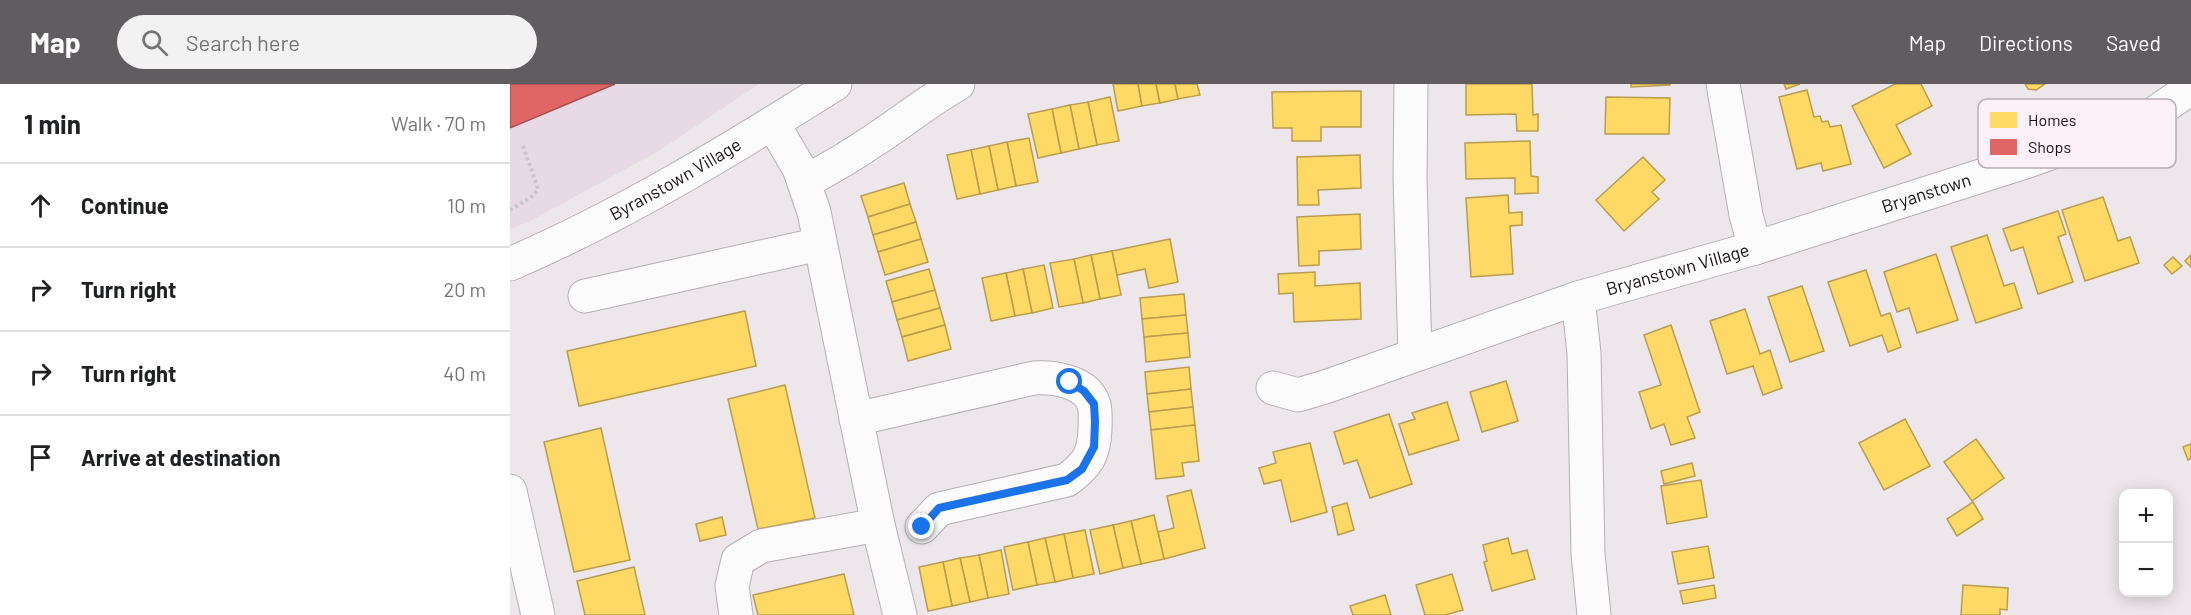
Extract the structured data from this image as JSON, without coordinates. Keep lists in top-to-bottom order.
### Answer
{
  "streets": {
    "street": ["Byranstown Village", "Bryanstown", "Bryanstown Village"]
  },
  "crossings": [
    ["Bryanstown", "Bryanstown Village"]
  ],
  "legend": ["Homes", "Shops"],
  "page": {
    "header": "Map",
    "search": "Search here",
    "nav": ["Map", "Directions", "Saved"],
    "heading": ["1 min", "Walk · 70 m"],
    "list": [
      ["Continue", "10 m"],
      ["Turn right", "20 m"],
      ["Turn right", "40 m"],
      "Arrive at destination"
    ],
    "map_buttons": ["+", "−"]
  }
}
